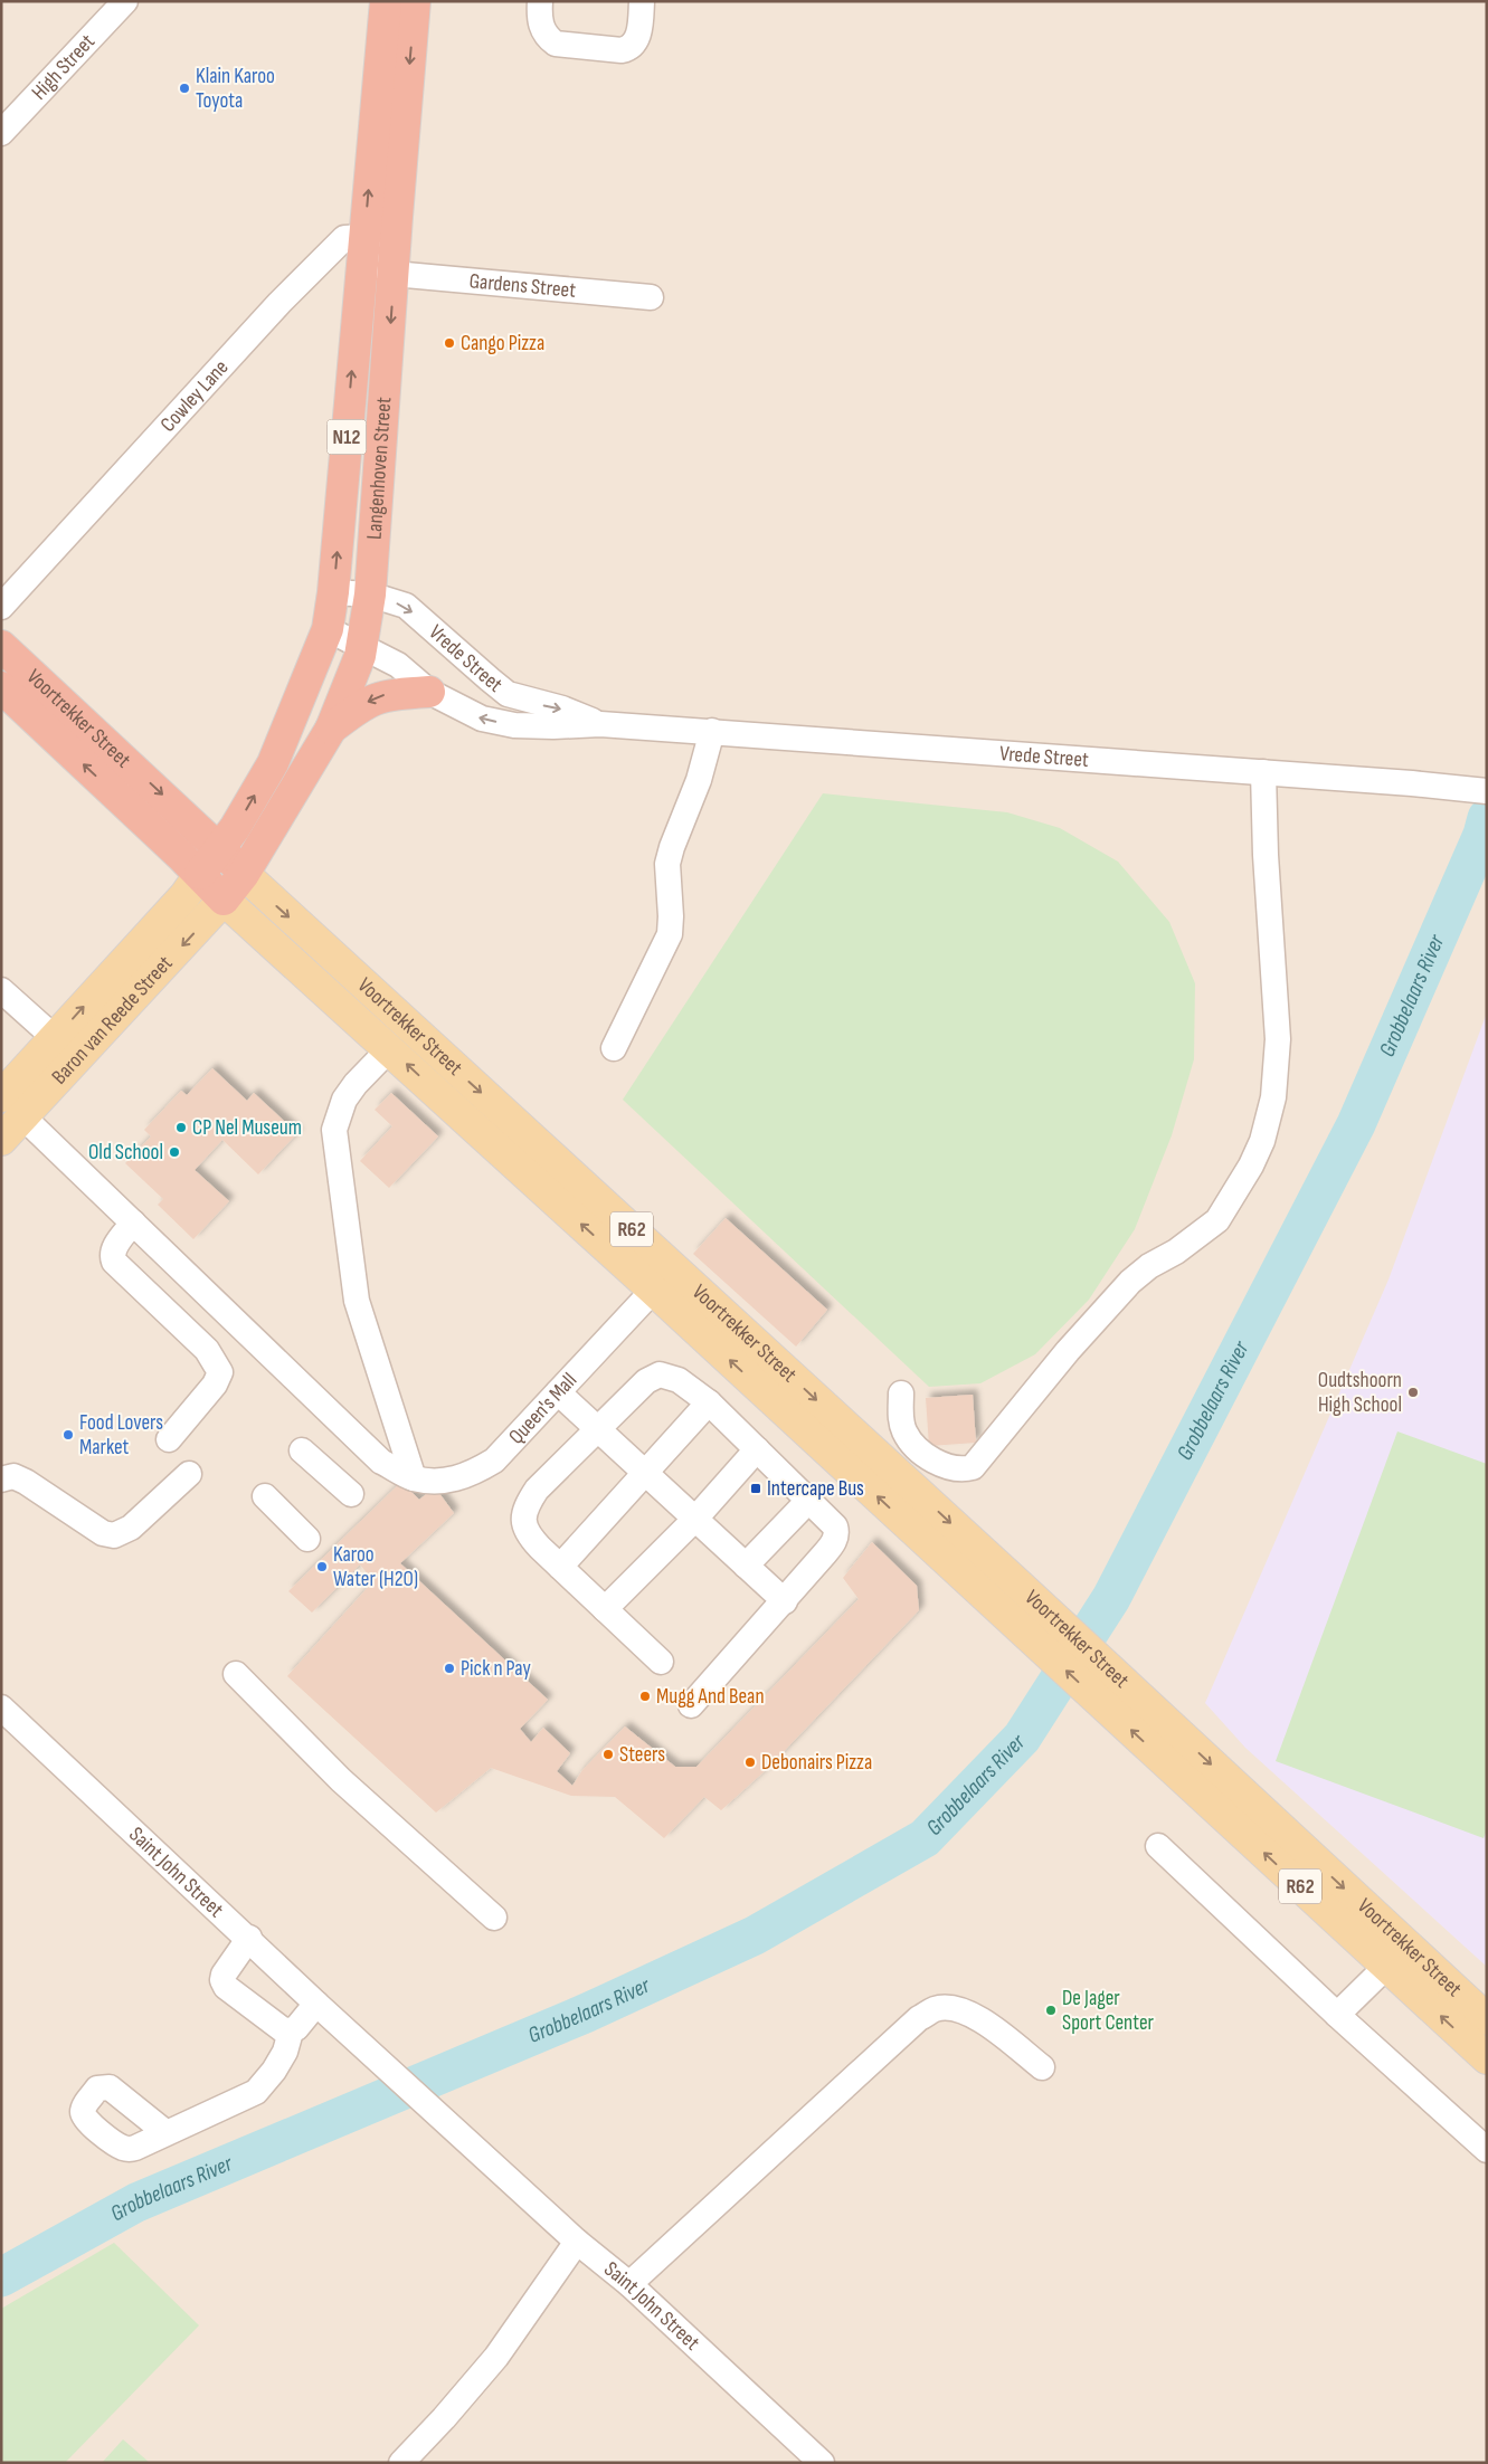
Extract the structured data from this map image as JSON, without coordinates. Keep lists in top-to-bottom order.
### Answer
{
  "streets": {
    "highway": [
      "N12",
      "Langenhoven Street",
      "Voortrekker Street",
      "R62"
    ],
    "main road": ["Baron van Reede Street"],
    "street": [
      "High Street",
      "Gardens Street",
      "Cowley Lane",
      "Vrede Street",
      "Queen's Mall",
      "Saint John Street"
    ]
  },
  "crossings": [
    ["Gardens Street", "Langenhoven Street"],
    ["Cowley Lane", "Langenhoven Street"],
    ["N12", "Langenhoven Street"],
    ["N12", "Voortrekker Street"],
    ["N12", "Baron van Reede Street"],
    ["Langenhoven Street", "Vrede Street"],
    ["Langenhoven Street", "Voortrekker Street"],
    ["Langenhoven Street", "Baron van Reede Street"],
    ["Voortrekker Street", "Baron van Reede Street"],
    ["Voortrekker Street", "Queen's Mall"],
    ["Baron van Reede Street", "Queen's Mall"]
  ],
  "water": ["Grobbelaars River"],
  "places": {
    "other": [
      "Klain Karoo Toyota",
      "Cango Pizza",
      "CP Nel Museum",
      "Old School",
      "Oudtshoorn High School",
      "Food Lovers Market",
      "Karoo Water (H2O)",
      "Pick n Pay",
      "Mugg And Bean",
      "Steers",
      "Debonairs Pizza",
      "De Jager Sport Center"
    ],
    "transit": ["Intercape Bus"]
  }
}
